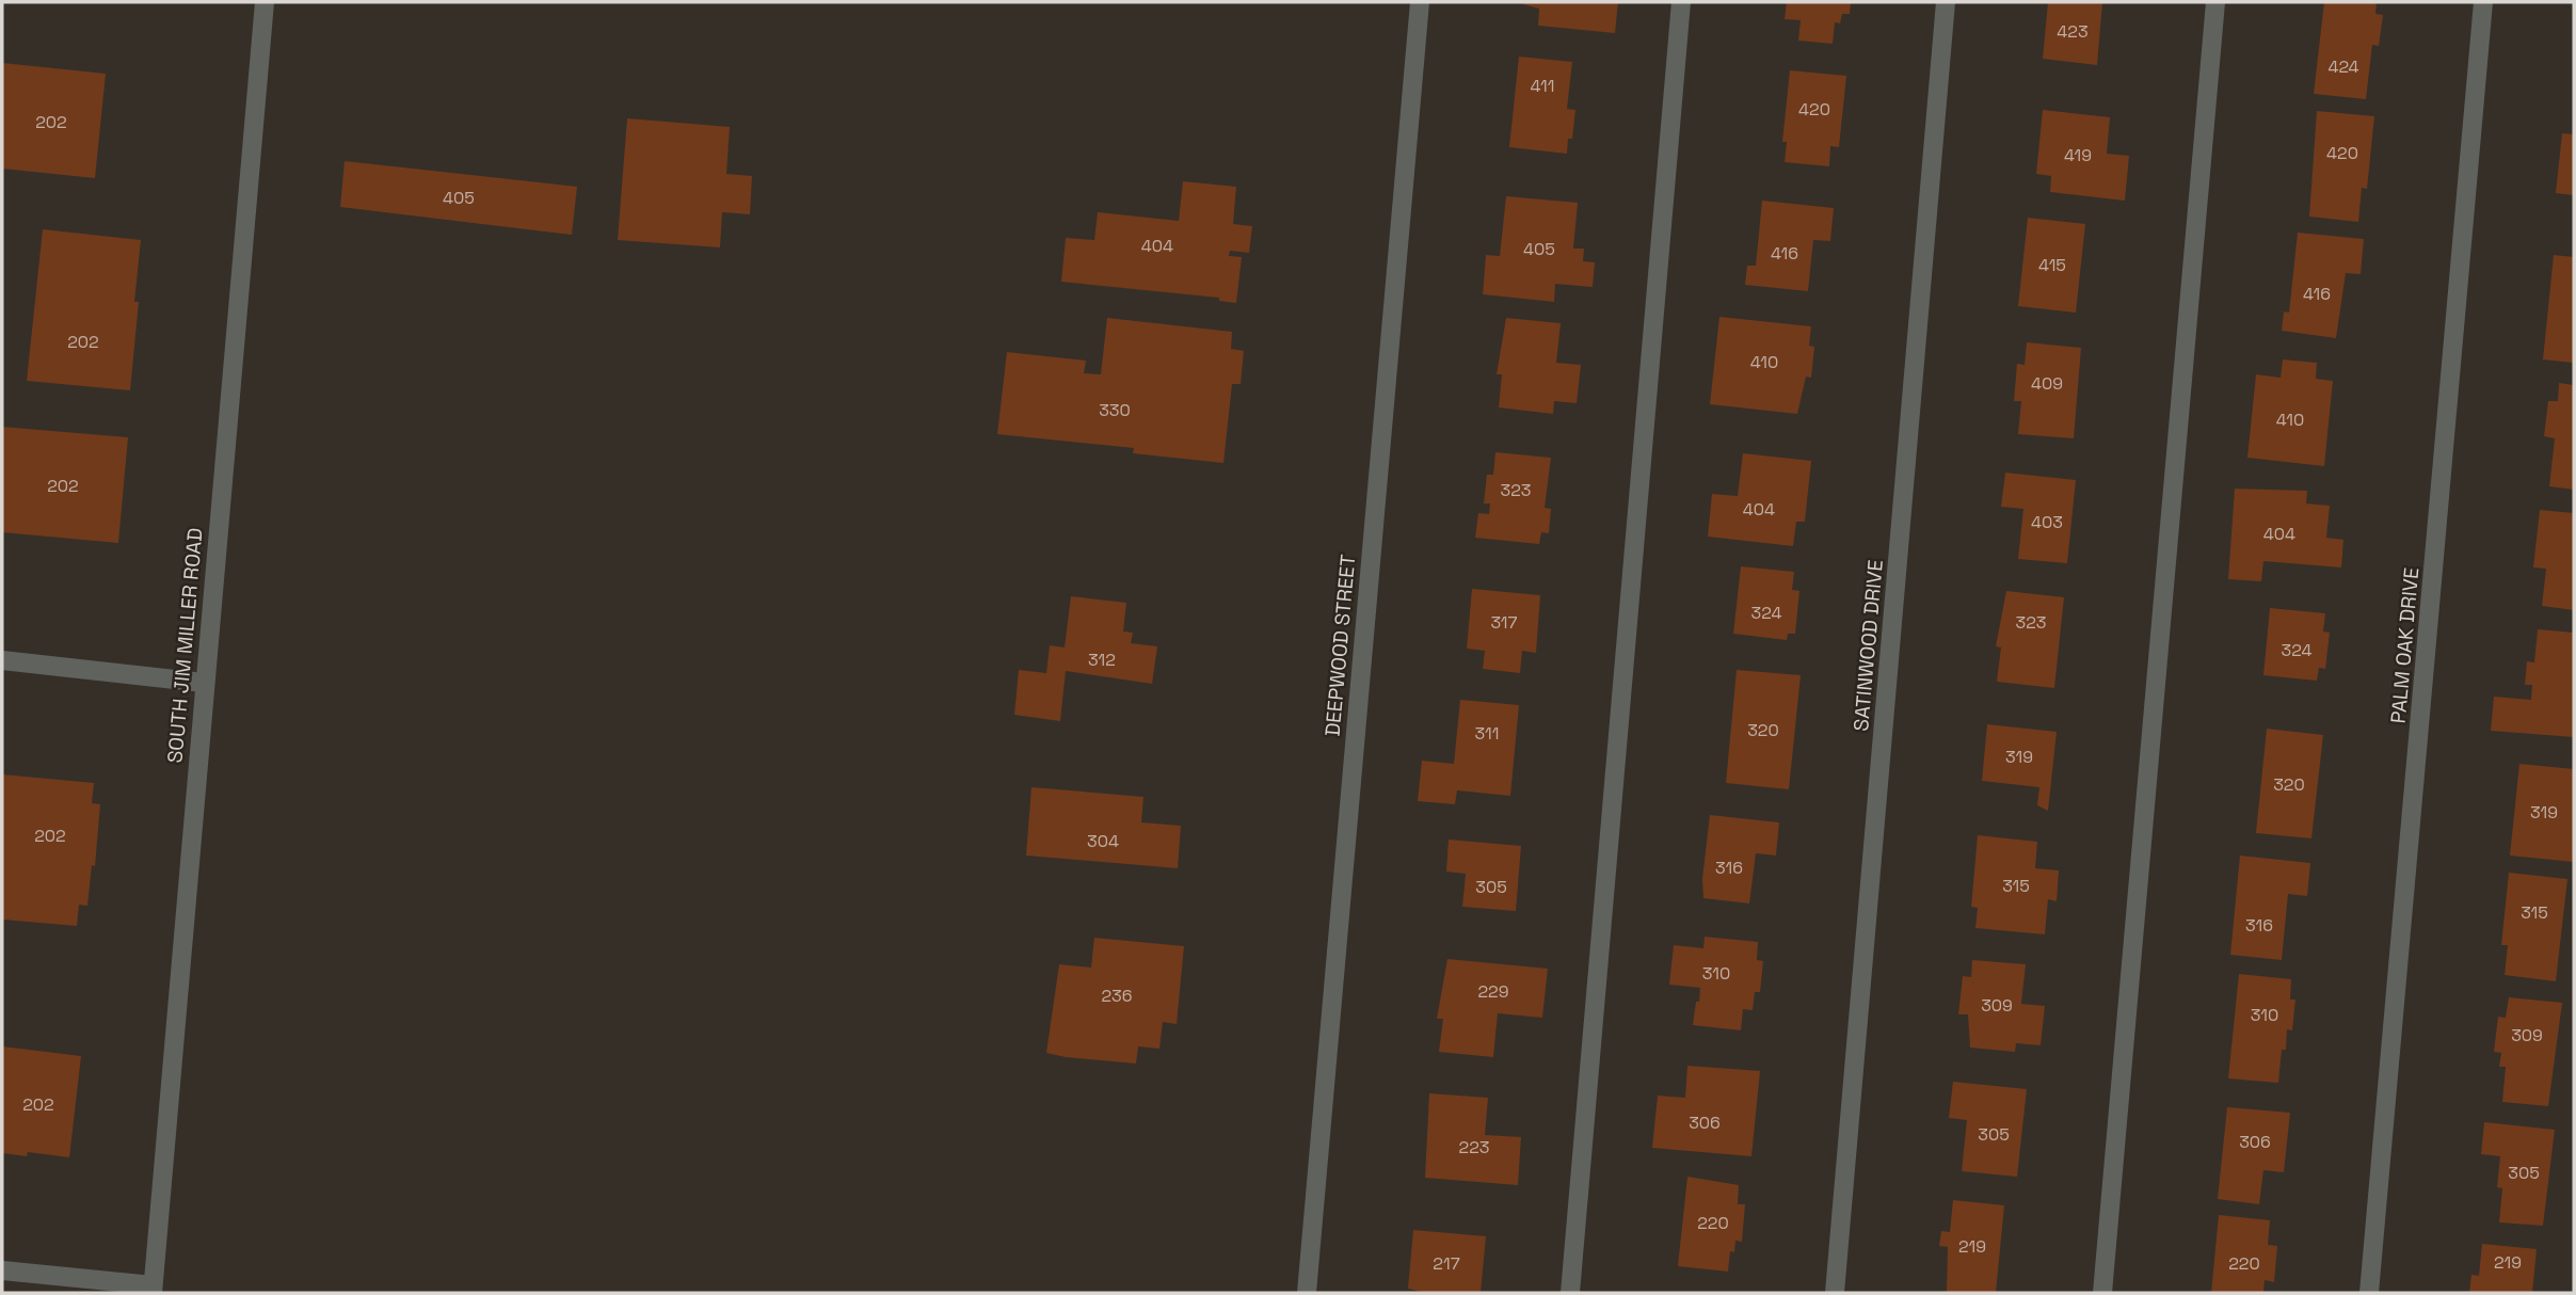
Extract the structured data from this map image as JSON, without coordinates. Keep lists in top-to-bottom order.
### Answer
{
  "streets": {
    "street": [
      "SOUTH JIM MILLER ROAD",
      "DEEPWOOD STREET",
      "SATINWOOD DRIVE",
      "PALM OAK DRIVE"
    ]
  },
  "house_numbers": [
    "423",
    "424",
    "411",
    "420",
    "202",
    "420",
    "419",
    "405",
    "404",
    "405",
    "416",
    "415",
    "416",
    "202",
    "410",
    "409",
    "330",
    "410",
    "202",
    "323",
    "404",
    "403",
    "404",
    "324",
    "317",
    "323",
    "324",
    "312",
    "320",
    "311",
    "319",
    "320",
    "319",
    "202",
    "304",
    "316",
    "315",
    "305",
    "315",
    "316",
    "310",
    "229",
    "236",
    "309",
    "310",
    "309",
    "202",
    "306",
    "305",
    "306",
    "223",
    "305",
    "220",
    "219",
    "219",
    "217",
    "220"
  ]
}
